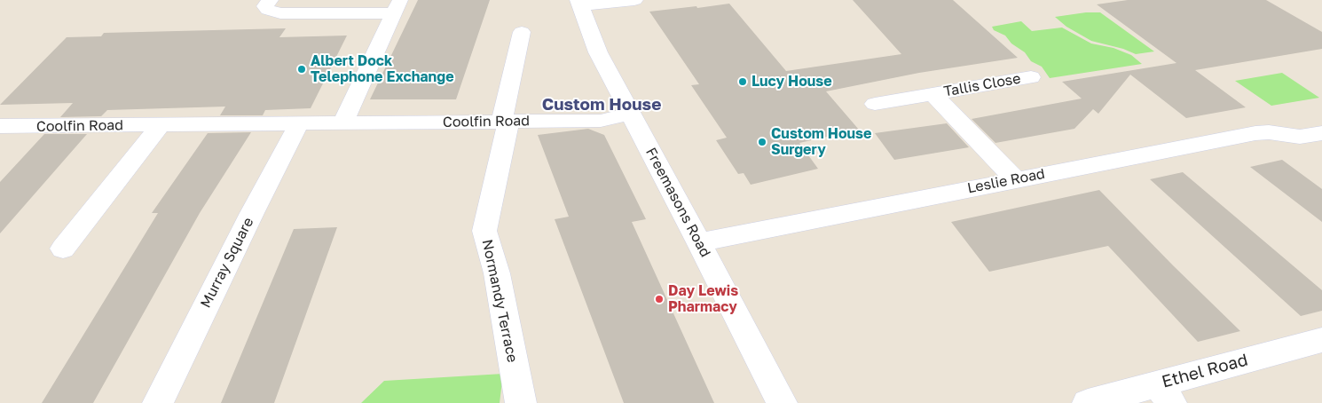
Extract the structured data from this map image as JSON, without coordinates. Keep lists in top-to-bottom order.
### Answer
{
  "streets": {
    "street": [
      "Tallis Close",
      "Coolfin Road",
      "Leslie Road",
      "Freemasons Road",
      "Murray Square",
      "Normandy Terrace",
      "Ethel Road"
    ]
  },
  "crossings": [
    ["Tallis Close", "Leslie Road"],
    ["Coolfin Road", "Freemasons Road"],
    ["Coolfin Road", "Murray Square"],
    ["Coolfin Road", "Normandy Terrace"],
    ["Leslie Road", "Freemasons Road"]
  ],
  "districts": ["Custom House"],
  "places": [
    "Albert Dock Telephone Exchange",
    "Lucy House",
    "Custom House Surgery",
    "Day Lewis Pharmacy"
  ]
}
